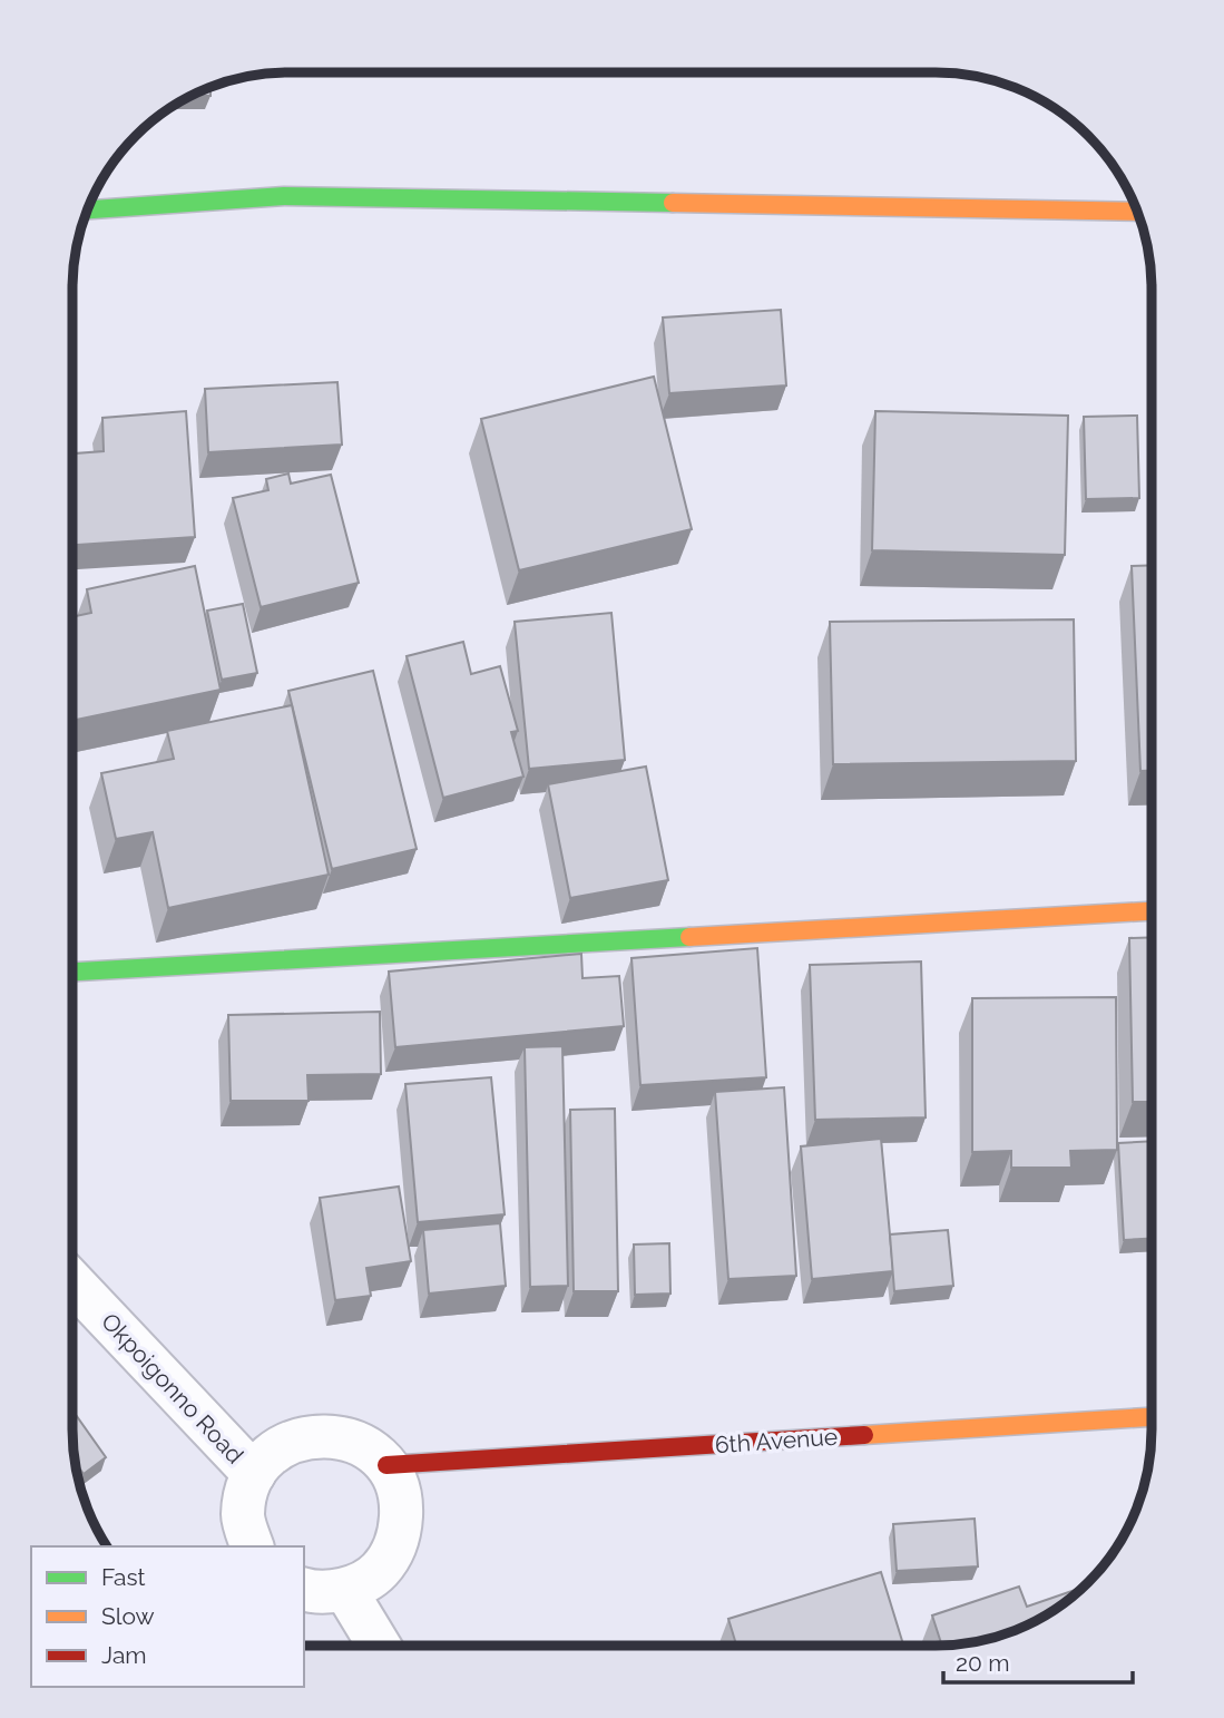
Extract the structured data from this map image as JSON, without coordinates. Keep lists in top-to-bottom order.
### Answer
{
  "streets": {
    "street": ["Okpoigonno Road", "6th Avenue"]
  },
  "legend": ["Fast", "Slow", "Jam"],
  "scale_bar": "20 m"
}
